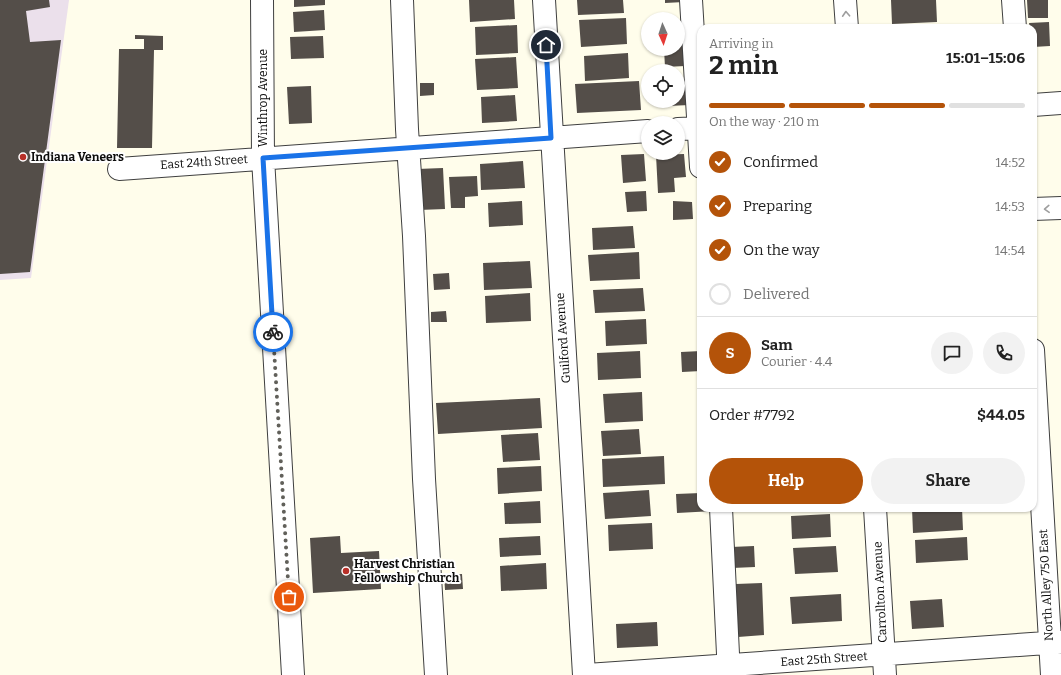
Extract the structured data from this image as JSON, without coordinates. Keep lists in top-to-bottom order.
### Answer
{
  "streets": {
    "street": [
      "Winthrop Avenue",
      "East 24th Street",
      "Guilford Avenue",
      "North Alley 750 East",
      "Carrollton Avenue",
      "East 25th Street"
    ]
  },
  "crossings": [
    ["Winthrop Avenue", "East 24th Street"],
    ["East 24th Street", "Guilford Avenue"],
    ["North Alley 750 East", "East 25th Street"],
    ["Carrollton Avenue", "East 25th Street"]
  ],
  "places": ["Indiana Veneers", "Harvest Christian Fellowship Church"],
  "north": "bottom",
  "page": {
    "heading": ["2 min", "Arriving in", "15:01–15:06"],
    "panel": [
      "Sam",
      "Courier · 4.4",
      "Order #7792",
      "$44.05"
    ],
    "bar": "On the way · 210 m",
    "list": [
      ["Confirmed", "14:52"],
      ["Preparing", "14:53"],
      ["On the way", "14:54"],
      "Delivered"
    ],
    "round": "S",
    "buttons": ["Help", "Share"]
  }
}
